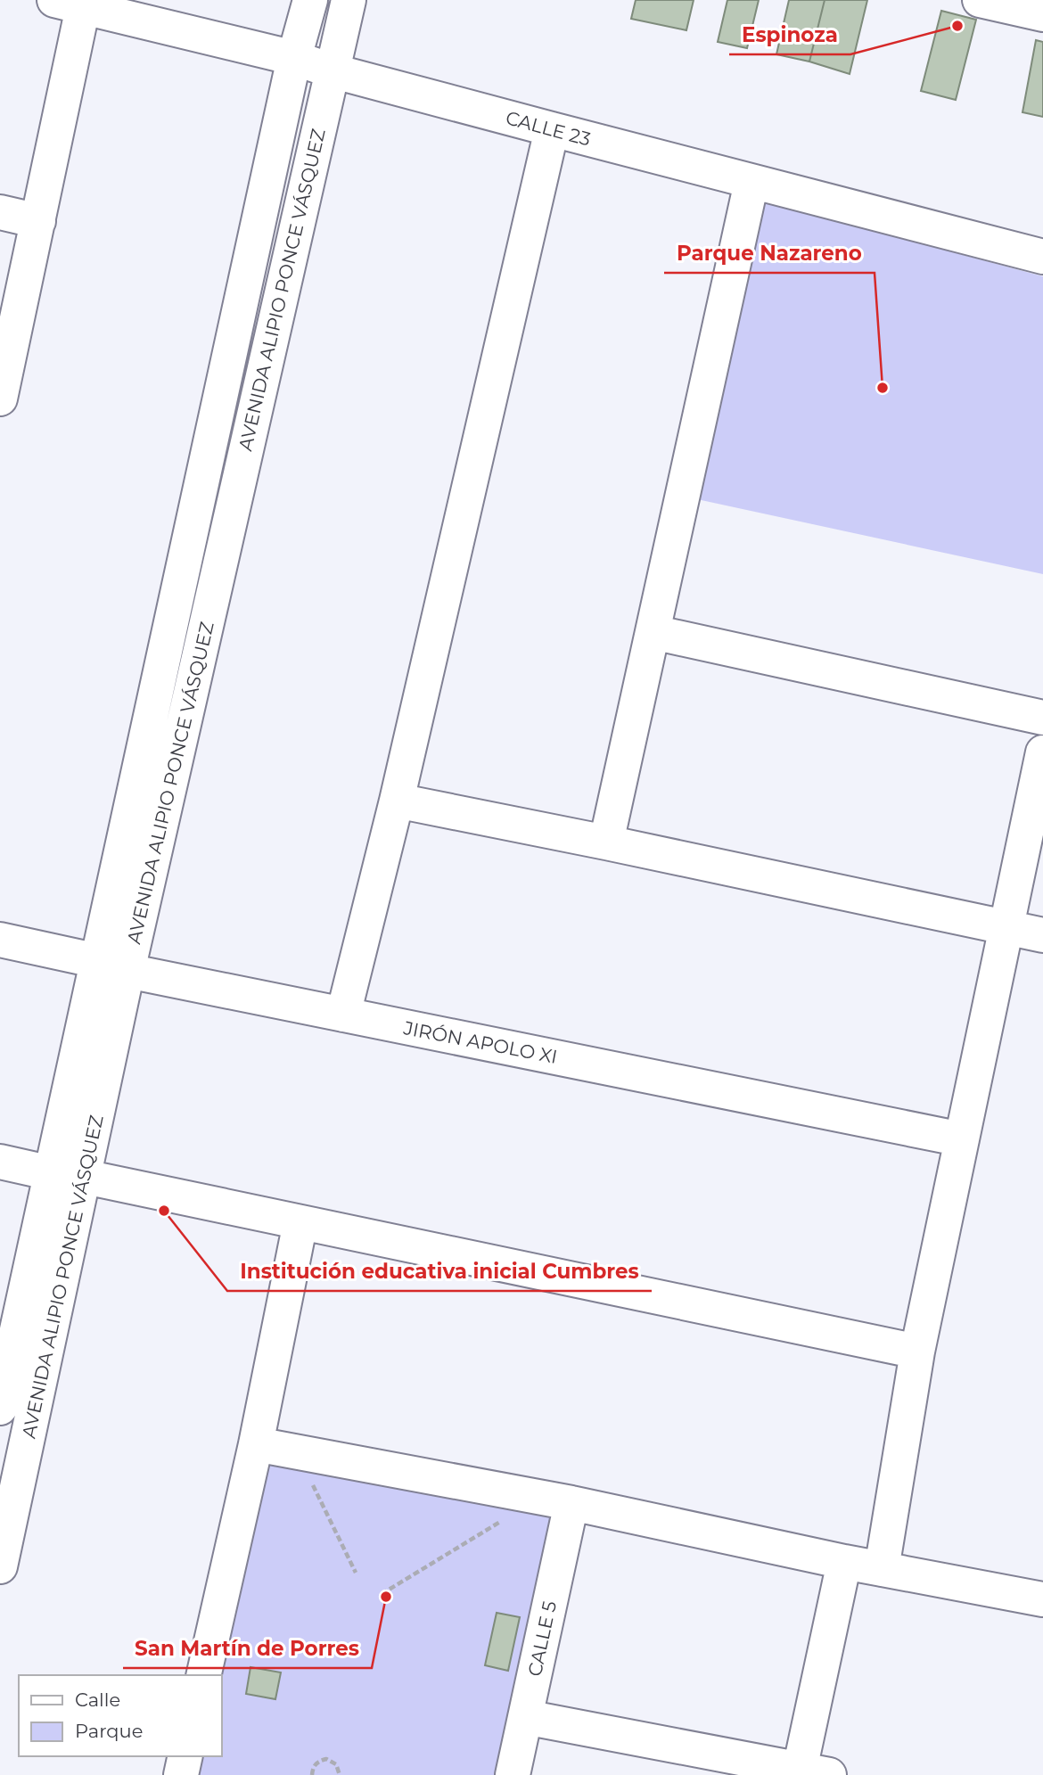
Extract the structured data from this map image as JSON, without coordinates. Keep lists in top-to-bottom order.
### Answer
{
  "streets": {
    "street": [
      "CALLE 23",
      "AVENIDA ALIPIO PONCE VÁSQUEZ",
      "JIRÓN APOLO XI",
      "CALLE 5"
    ]
  },
  "crossings": [
    ["CALLE 23", "AVENIDA ALIPIO PONCE VÁSQUEZ"],
    ["AVENIDA ALIPIO PONCE VÁSQUEZ", "JIRÓN APOLO XI"]
  ],
  "places": [
    "Espinoza",
    "Parque Nazareno",
    "Institución educativa inicial Cumbres",
    "San Martín de Porres"
  ],
  "legend": ["Calle", "Parque"]
}
